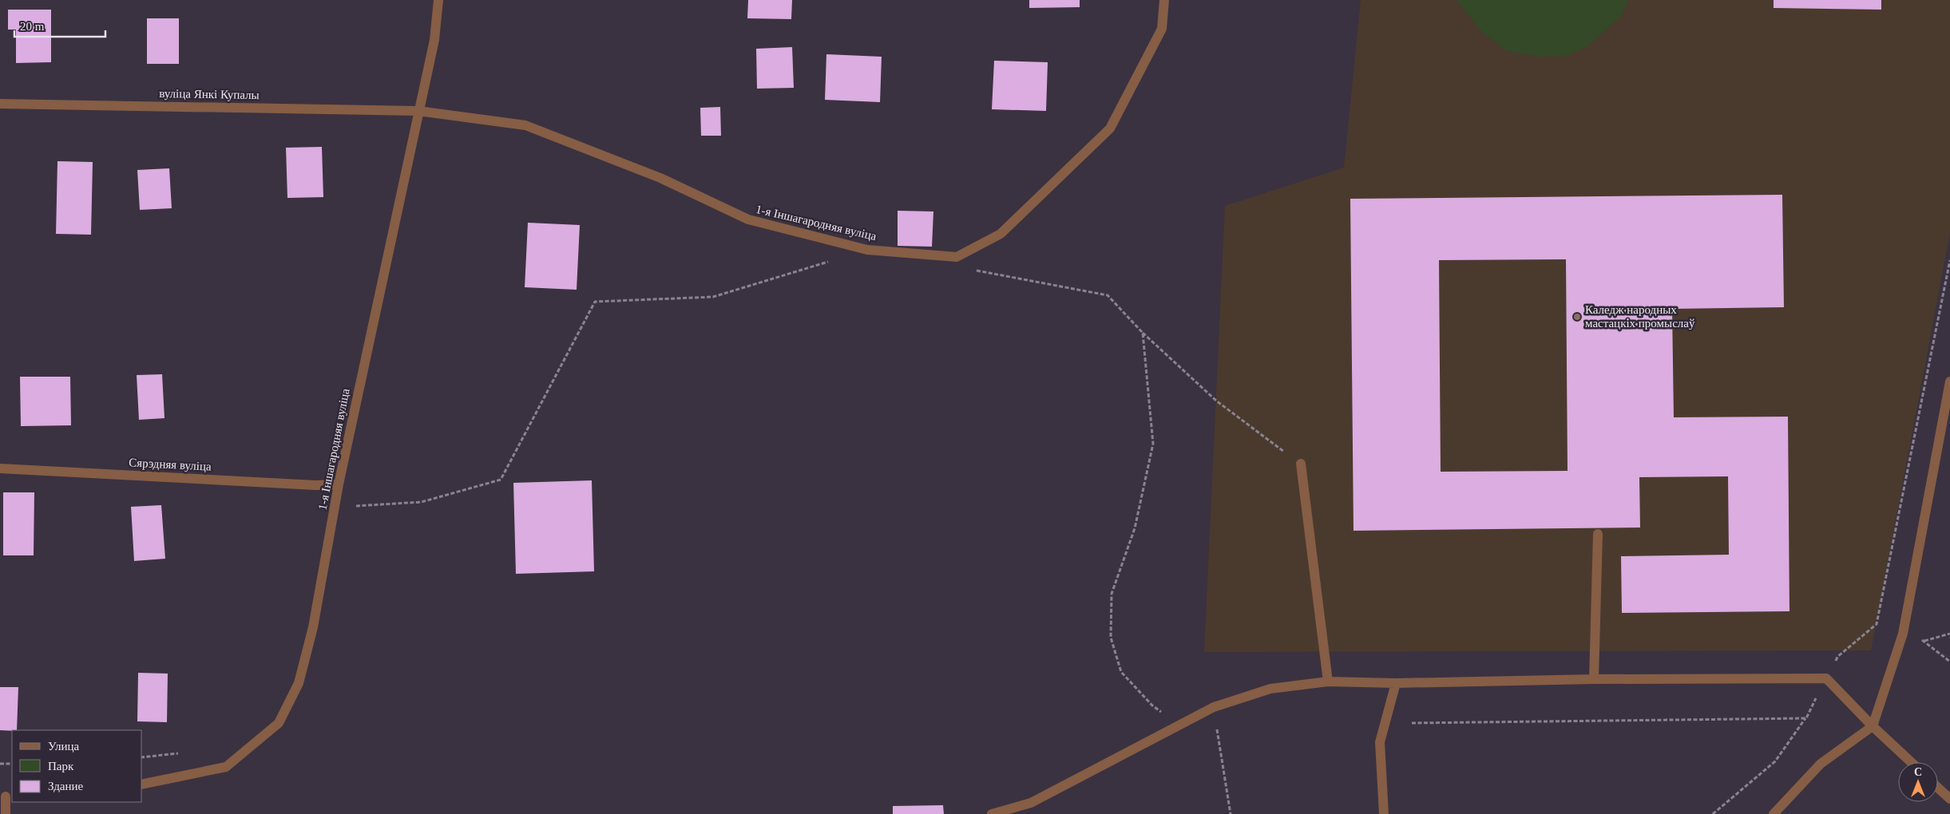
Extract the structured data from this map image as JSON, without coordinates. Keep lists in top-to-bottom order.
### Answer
{
  "streets": {
    "street": ["вуліца Янкі Купалы", "1-я Іншагародняя вуліца", "Сярэдняя вуліца"]
  },
  "crossings": [
    ["вуліца Янкі Купалы", "1-я Іншагародняя вуліца"],
    ["1-я Іншагародняя вуліца", "Сярэдняя вуліца"]
  ],
  "places": ["Каледж народных мастацкіх промыслаў"],
  "legend": ["Улица", "Парк", "Здание"],
  "scale_bar": "20 m",
  "north": "top"
}
